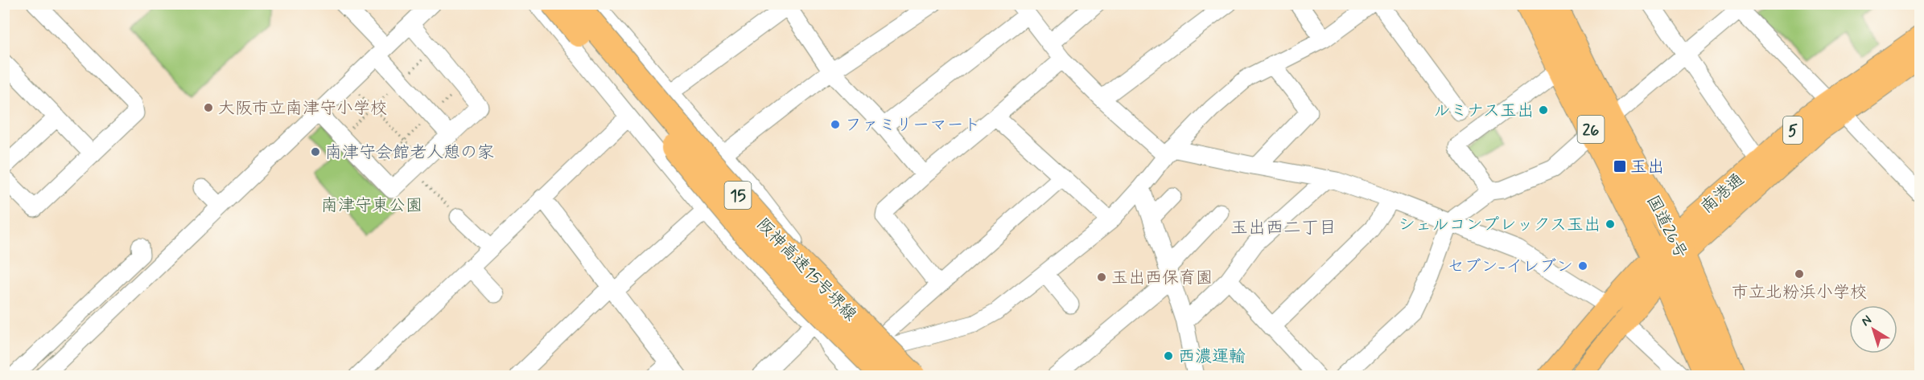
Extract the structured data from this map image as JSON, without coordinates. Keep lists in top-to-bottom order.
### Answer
{
  "streets": {
    "highway": [
      "26",
      "15",
      "国道26号",
      "阪神高速15号堺線"
    ],
    "main road": ["5", "南港通"]
  },
  "crossings": [
    ["南港通", "国道26号"],
    ["15", "阪神高速15号堺線"]
  ],
  "districts": ["玉出西二丁目"],
  "parks": ["南津守東公園"],
  "places": {
    "other": [
      "大阪市立南津守小学校",
      "ルミナス玉出",
      "ファミリーマート",
      "南津守会館老人憩の家",
      "シェルコンプレックス玉出",
      "セブン-イレブン",
      "市立北粉浜小学校",
      "玉出西保育園",
      "西濃運輸"
    ],
    "transit": ["玉出"]
  },
  "north": "top left"
}
